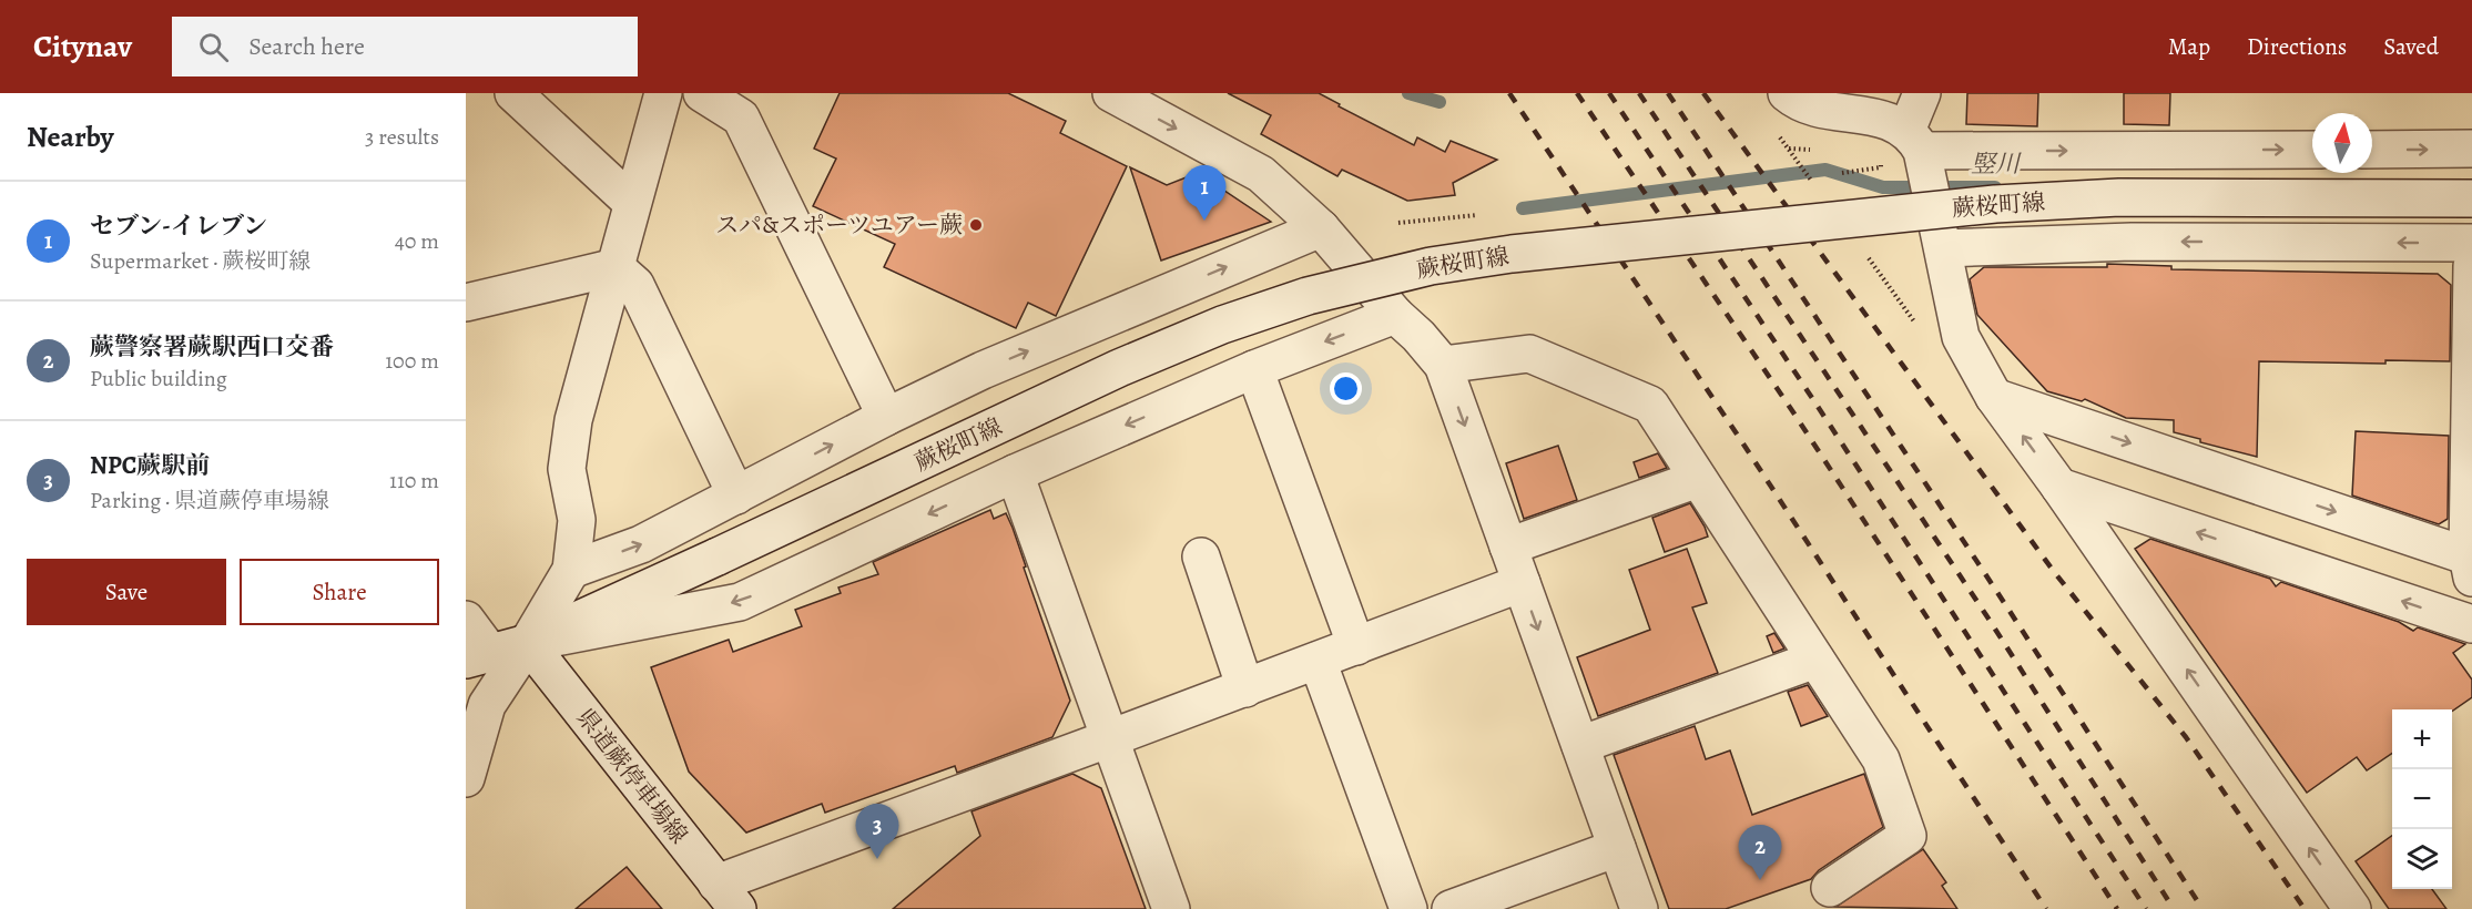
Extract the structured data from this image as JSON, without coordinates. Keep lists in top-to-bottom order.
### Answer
{
  "streets": {
    "street": ["蕨桜町線", "県道蕨停車場線"]
  },
  "crossings": [
    ["蕨桜町線", "県道蕨停車場線"]
  ],
  "water": ["竪川"],
  "places": ["スパ&スポーツユアー蕨"],
  "north": "top",
  "page": {
    "header": "Citynav",
    "search": "Search here",
    "nav": ["Map", "Directions", "Saved"],
    "heading": ["Nearby", "3 results"],
    "pins": ["1", "3", "2"],
    "list": [
      {
        "mark": "1",
        "name": "セブン-イレブン",
        "note": "Supermarket · 蕨桜町線",
        "value": "40 m"
      },
      {
        "mark": "2",
        "name": "蕨警察署蕨駅西口交番",
        "note": "Public building",
        "value": "100 m"
      },
      {
        "mark": "3",
        "name": "NPC蕨駅前",
        "note": "Parking · 県道蕨停車場線",
        "value": "110 m"
      }
    ],
    "buttons": ["Save", "Share"],
    "map_buttons": ["+", "−"]
  }
}
